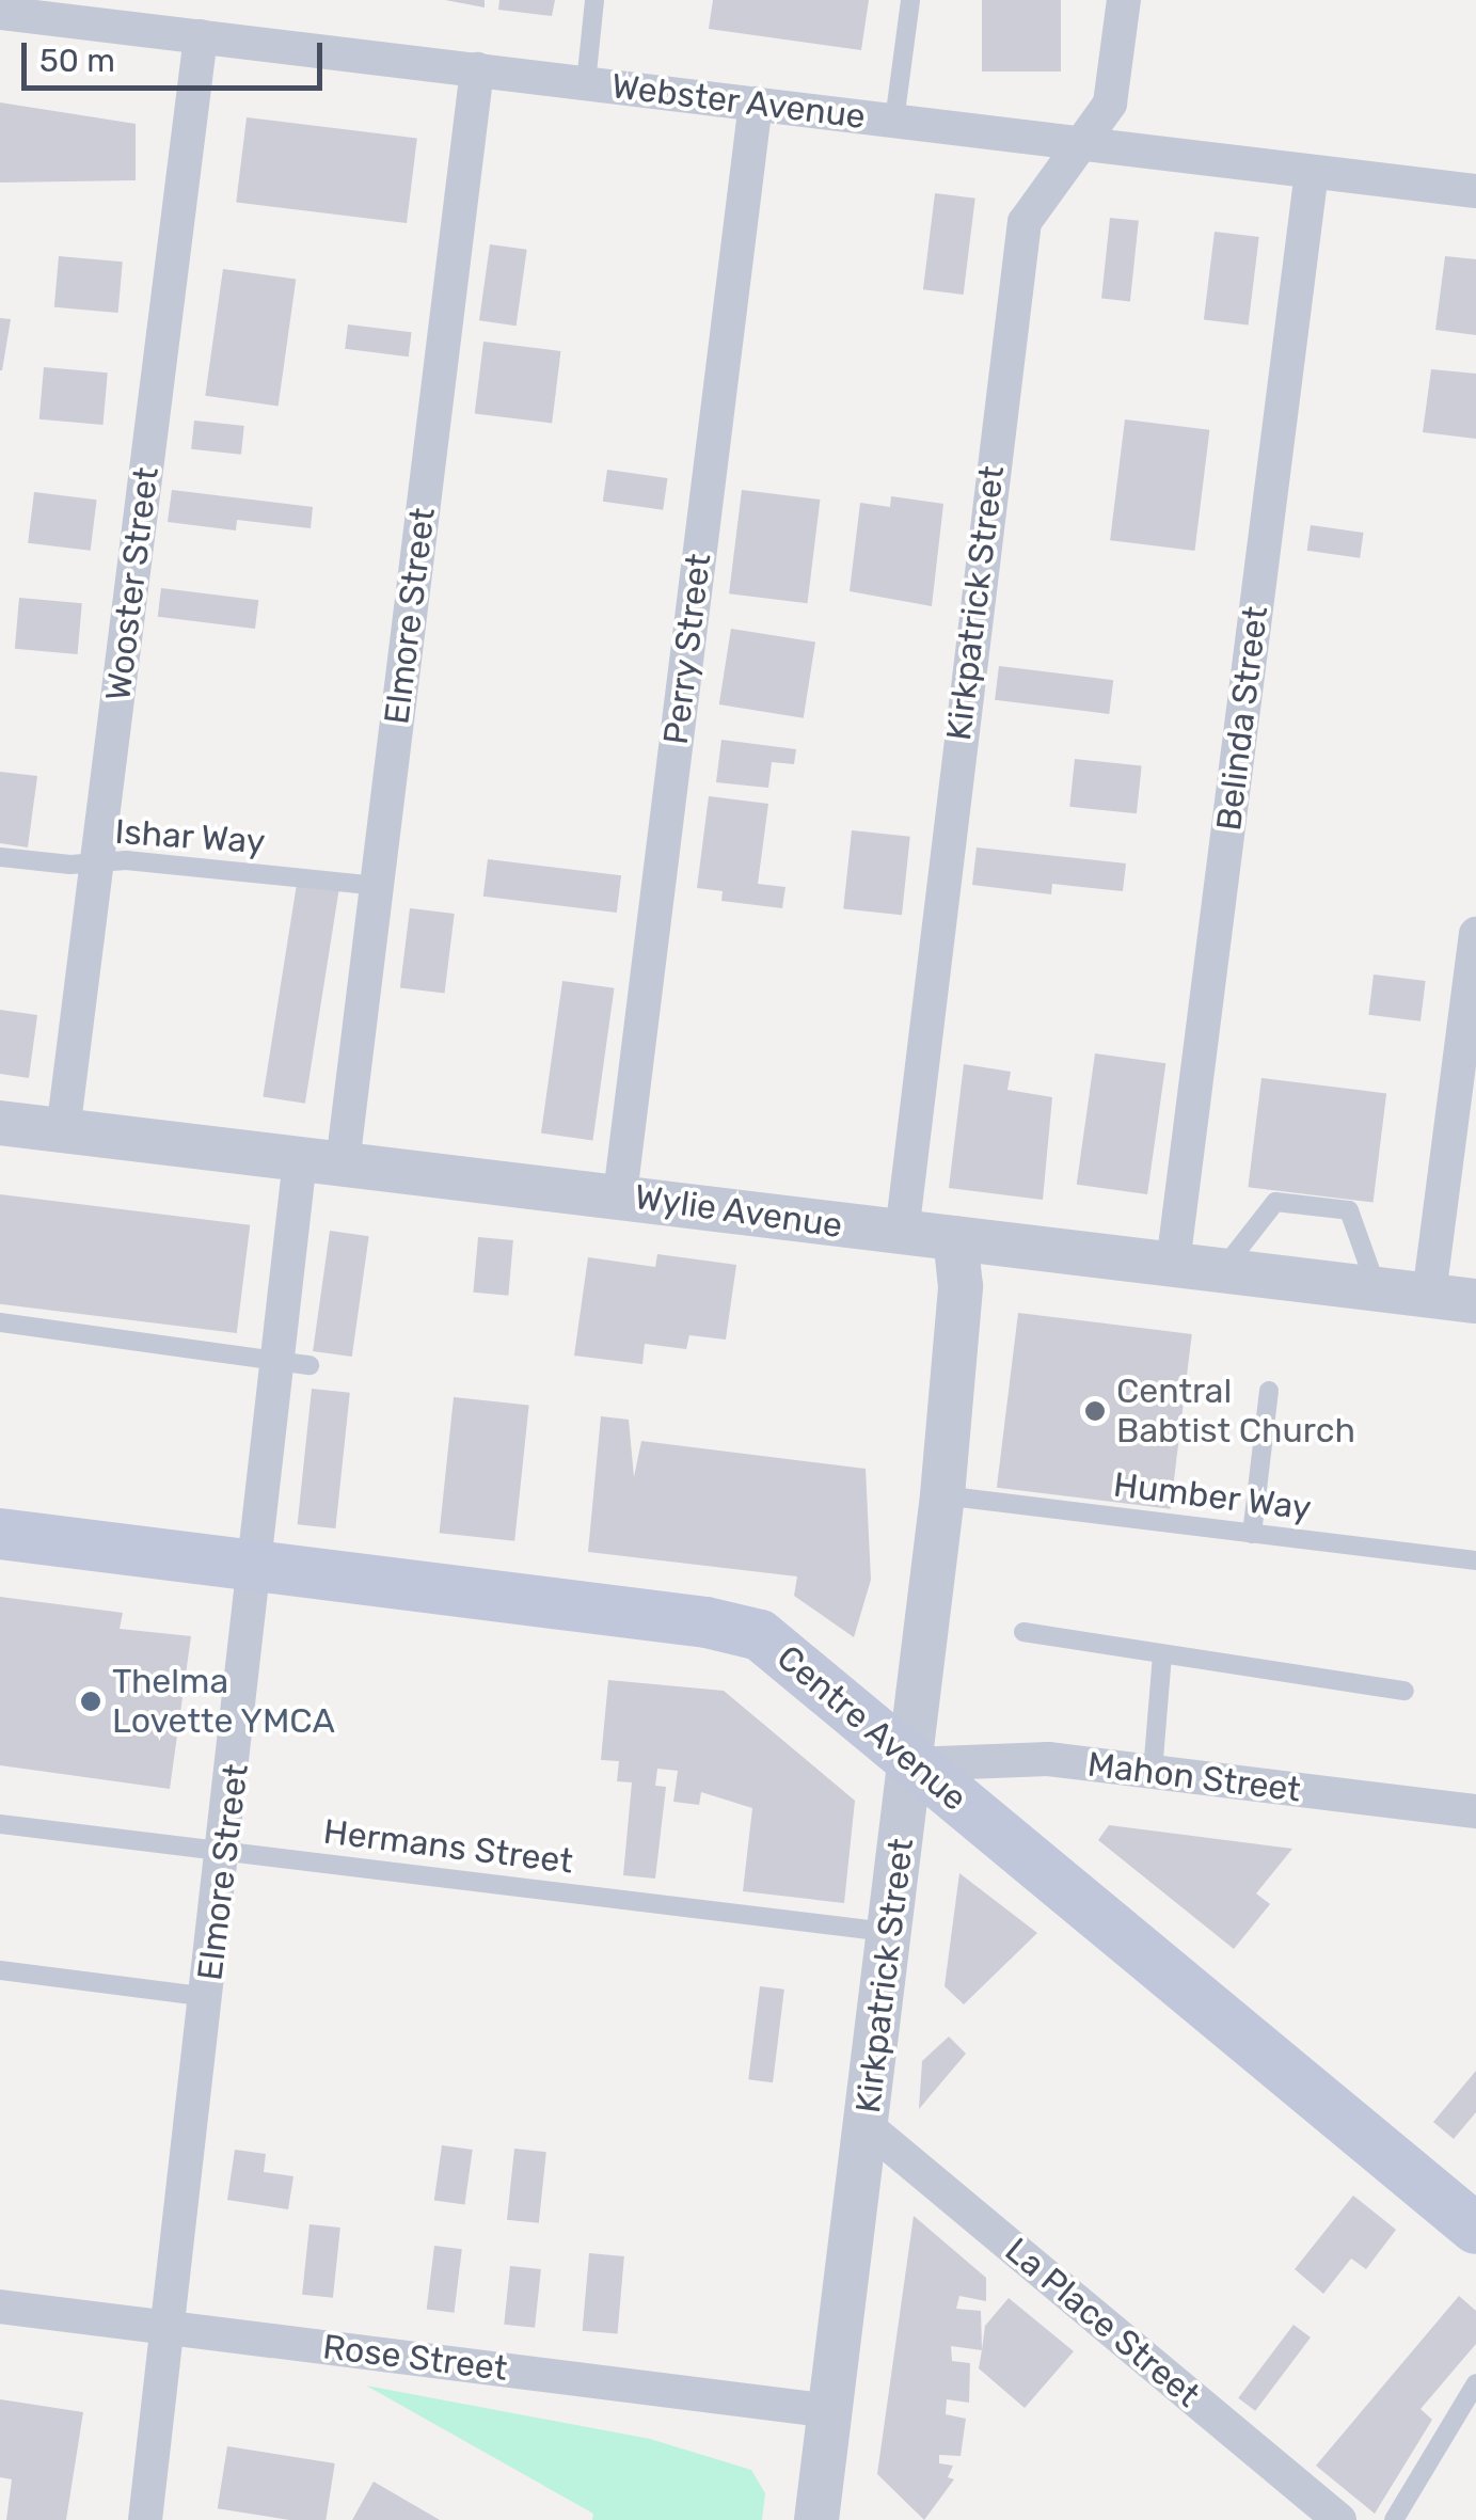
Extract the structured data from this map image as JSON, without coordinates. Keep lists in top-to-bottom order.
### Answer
{
  "streets": {
    "main road": ["Centre Avenue"],
    "street": [
      "Webster Avenue",
      "Wooster Street",
      "Kirkpatrick Street",
      "Elmore Street",
      "Perry Street",
      "Belinda Street",
      "Wylie Avenue",
      "Mahon Street",
      "La Place Street",
      "Rose Street"
    ],
    "lane": ["Ishar Way", "Humber Way", "Hermans Street"]
  },
  "crossings": [
    ["Webster Avenue", "Wooster Street"],
    ["Webster Avenue", "Kirkpatrick Street"],
    ["Webster Avenue", "Elmore Street"],
    ["Webster Avenue", "Perry Street"],
    ["Webster Avenue", "Belinda Street"],
    ["Wooster Street", "Ishar Way"],
    ["Wooster Street", "Wylie Avenue"],
    ["Kirkpatrick Street", "Wylie Avenue"],
    ["Kirkpatrick Street", "Humber Way"],
    ["Kirkpatrick Street", "Centre Avenue"],
    ["Kirkpatrick Street", "Mahon Street"],
    ["Kirkpatrick Street", "Hermans Street"],
    ["Kirkpatrick Street", "La Place Street"],
    ["Kirkpatrick Street", "Rose Street"],
    ["Elmore Street", "Ishar Way"],
    ["Elmore Street", "Wylie Avenue"],
    ["Elmore Street", "Centre Avenue"],
    ["Elmore Street", "Hermans Street"],
    ["Elmore Street", "Rose Street"],
    ["Perry Street", "Wylie Avenue"],
    ["Belinda Street", "Wylie Avenue"],
    ["Centre Avenue", "Mahon Street"]
  ],
  "places": ["Central Babtist Church", "Thelma Lovette YMCA"],
  "scale_bar": "50 m"
}
